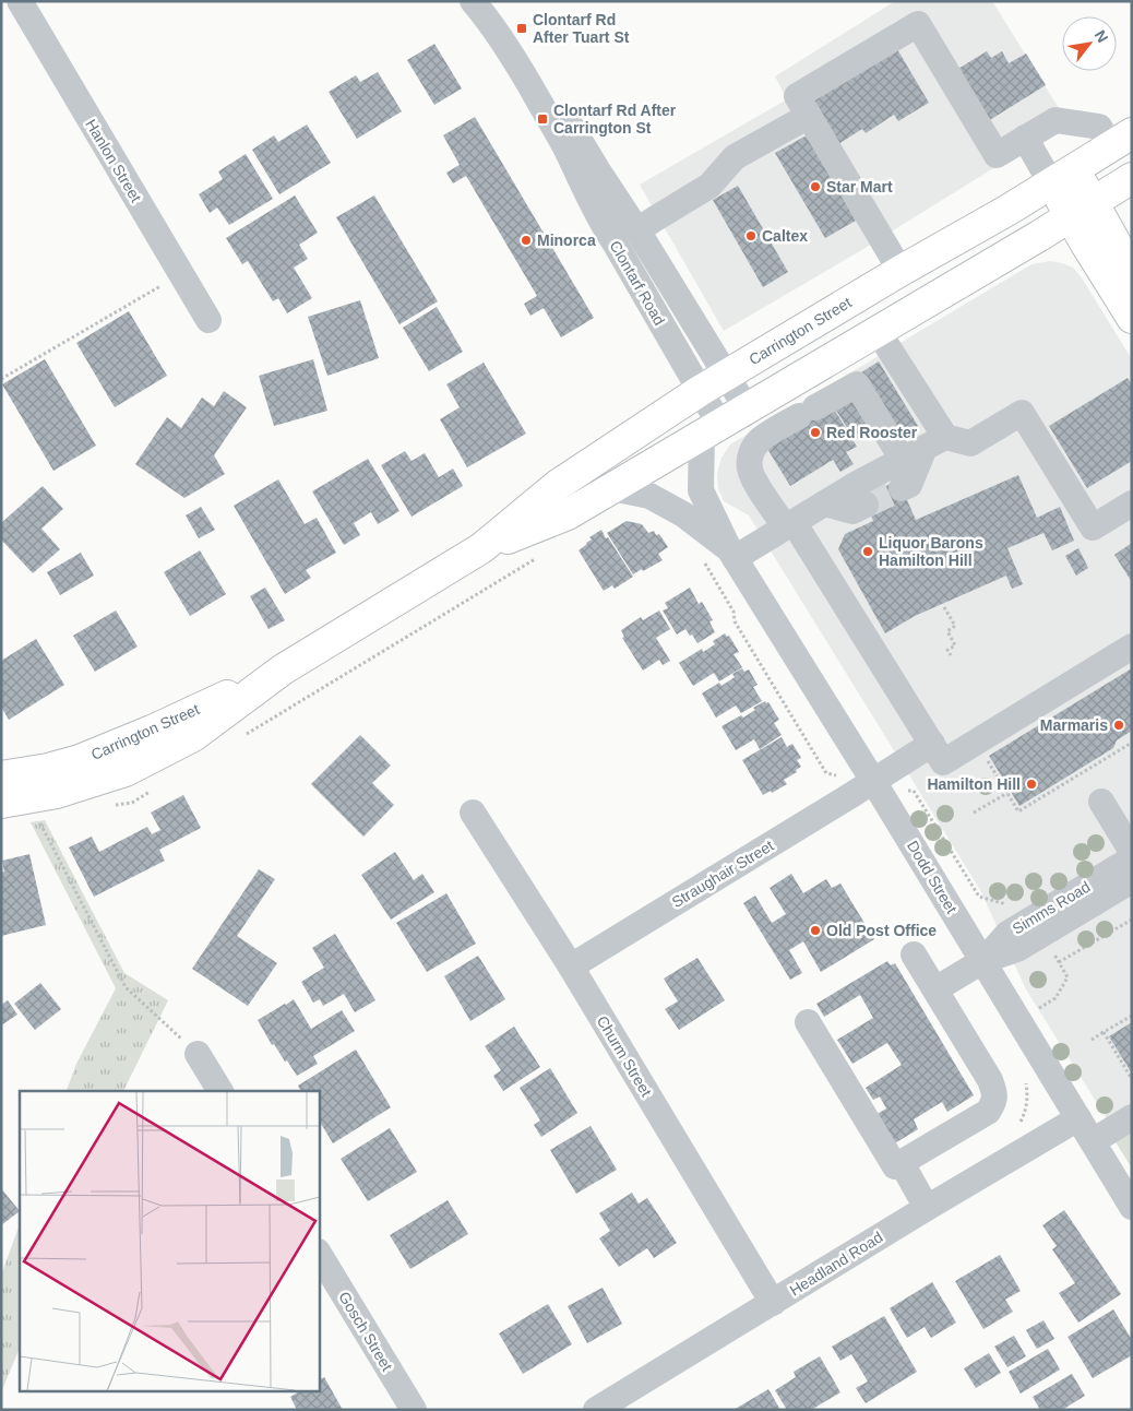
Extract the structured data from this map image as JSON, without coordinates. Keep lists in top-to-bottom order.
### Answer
{
  "streets": {
    "main road": ["Carrington Street"],
    "street": [
      "Hanlon Street",
      "Clontarf Road",
      "Straughair Street",
      "Dodd Street",
      "Simms Road",
      "Churm Street",
      "Headland Road",
      "Gosch Street"
    ]
  },
  "crossings": [
    ["Clontarf Road", "Carrington Street"],
    ["Clontarf Road", "Dodd Street"],
    ["Carrington Street", "Dodd Street"],
    ["Straughair Street", "Dodd Street"],
    ["Straughair Street", "Churm Street"],
    ["Dodd Street", "Simms Road"],
    ["Dodd Street", "Headland Road"],
    ["Churm Street", "Headland Road"]
  ],
  "places": {
    "transit": ["Clontarf Rd After Tuart St", "Clontarf Rd After Carrington St"],
    "other": [
      "Star Mart",
      "Caltex",
      "Minorca",
      "Red Rooster",
      "Liquor Barons Hamilton Hill",
      "Marmaris",
      "Hamilton Hill",
      "Old Post Office"
    ]
  },
  "north": "top right"
}
